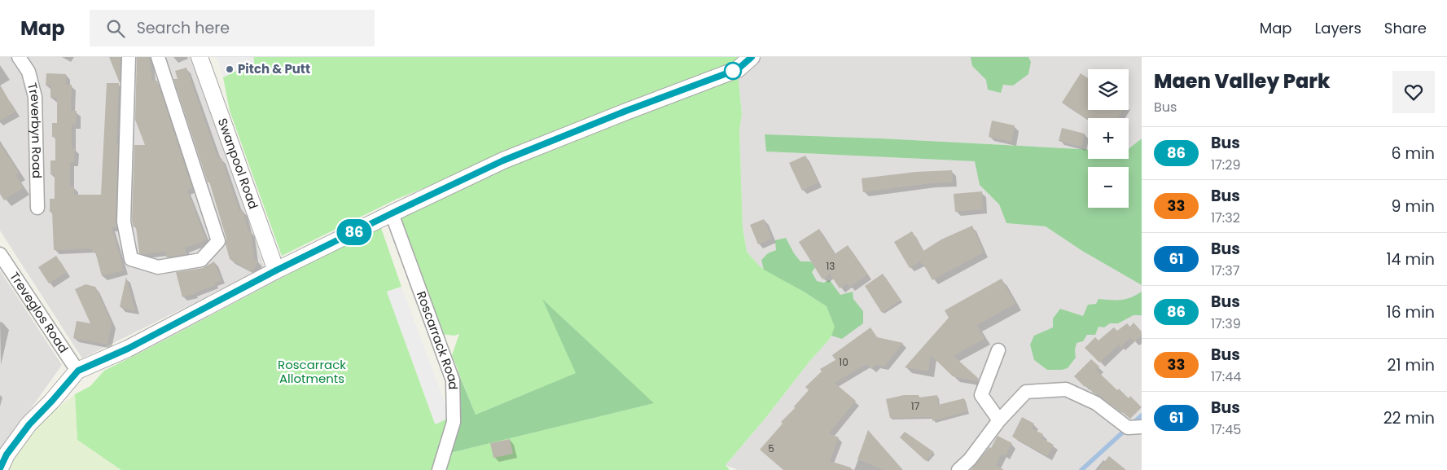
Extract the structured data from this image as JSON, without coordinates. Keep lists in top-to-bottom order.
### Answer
{
  "streets": {
    "street": [
      "Treverbyn Road",
      "Swanpool Road",
      "Treveglos Road",
      "Roscarrack Road"
    ]
  },
  "parks": ["Roscarrack Allotments"],
  "places": ["Pitch & Putt"],
  "lines": ["bus line 86"],
  "house_numbers": [
    "13",
    "10",
    "17",
    "5"
  ],
  "page": {
    "header": "Map",
    "search": "Search here",
    "nav": ["Map", "Layers", "Share"],
    "on_map": "86",
    "heading": ["Maen Valley Park", "Bus"],
    "map_buttons": ["+", "−"],
    "list": [
      {
        "mark": "86",
        "name": "Bus",
        "note": "17:29",
        "value": "6 min"
      },
      {
        "mark": "33",
        "name": "Bus",
        "note": "17:32",
        "value": "9 min"
      },
      {
        "mark": "61",
        "name": "Bus",
        "note": "17:37",
        "value": "14 min"
      },
      {
        "mark": "86",
        "name": "Bus",
        "note": "17:39",
        "value": "16 min"
      },
      {
        "mark": "33",
        "name": "Bus",
        "note": "17:44",
        "value": "21 min"
      },
      {
        "mark": "61",
        "name": "Bus",
        "note": "17:45",
        "value": "22 min"
      }
    ]
  }
}
